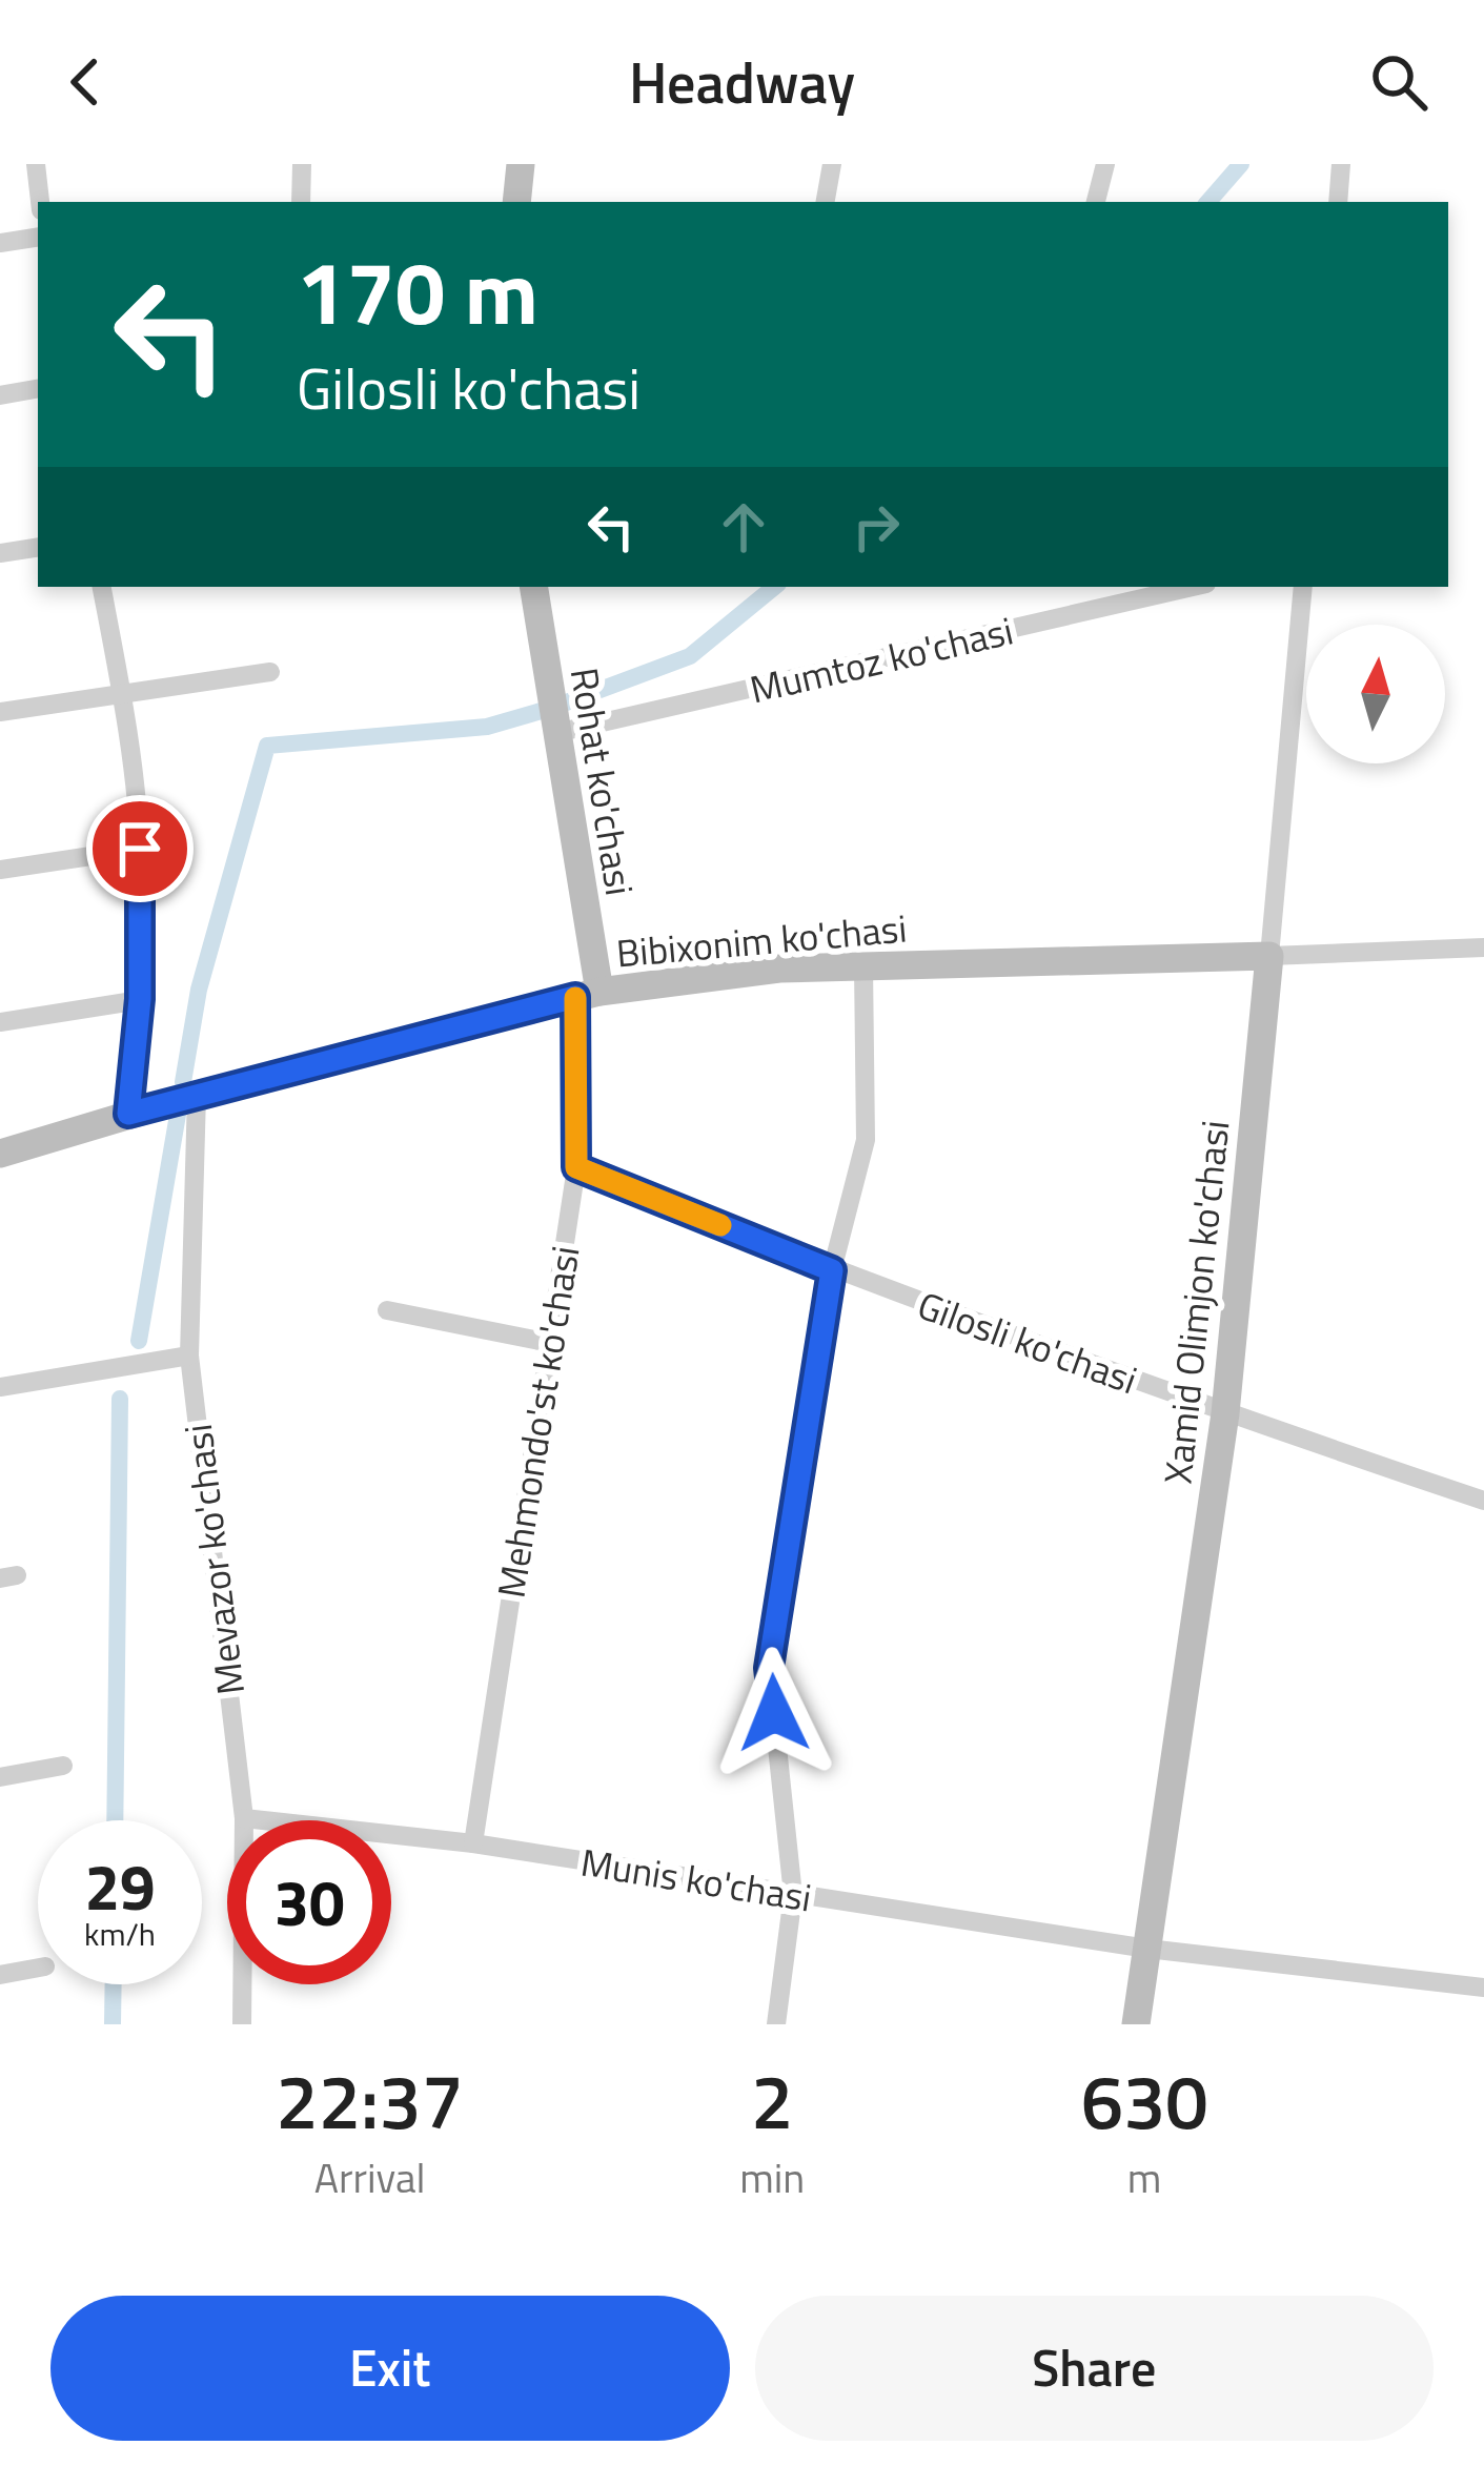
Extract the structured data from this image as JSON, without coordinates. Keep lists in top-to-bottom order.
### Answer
{
  "streets": {
    "main road": ["Rohat ko'chasi", "Bibixonim ko'chasi", "Xamid Olimjon ko'chasi"],
    "street": [
      "Mumtoz ko'chasi",
      "Gilosli ko'chasi",
      "Mehmondo'st ko'chasi",
      "Mevazor ko'chasi",
      "Munis ko'chasi"
    ]
  },
  "crossings": [
    ["Mumtoz ko'chasi", "Rohat ko'chasi"],
    ["Rohat ko'chasi", "Bibixonim ko'chasi"],
    ["Rohat ko'chasi", "Mehmondo'st ko'chasi"],
    ["Bibixonim ko'chasi", "Xamid Olimjon ko'chasi"],
    ["Bibixonim ko'chasi", "Mehmondo'st ko'chasi"],
    ["Bibixonim ko'chasi", "Mevazor ko'chasi"],
    ["Xamid Olimjon ko'chasi", "Gilosli ko'chasi"],
    ["Xamid Olimjon ko'chasi", "Munis ko'chasi"],
    ["Gilosli ko'chasi", "Mehmondo'st ko'chasi"],
    ["Mehmondo'st ko'chasi", "Munis ko'chasi"],
    ["Mevazor ko'chasi", "Munis ko'chasi"]
  ],
  "north": "top",
  "page": {
    "header": "Headway",
    "turn": ["170 m", "Gilosli ko'chasi"],
    "speed": "29 km/h",
    "limit": "30",
    "eta": [
      "22:37",
      "Arrival",
      "2",
      "min",
      "630",
      "m"
    ],
    "buttons": ["Exit", "Share"]
  }
}
